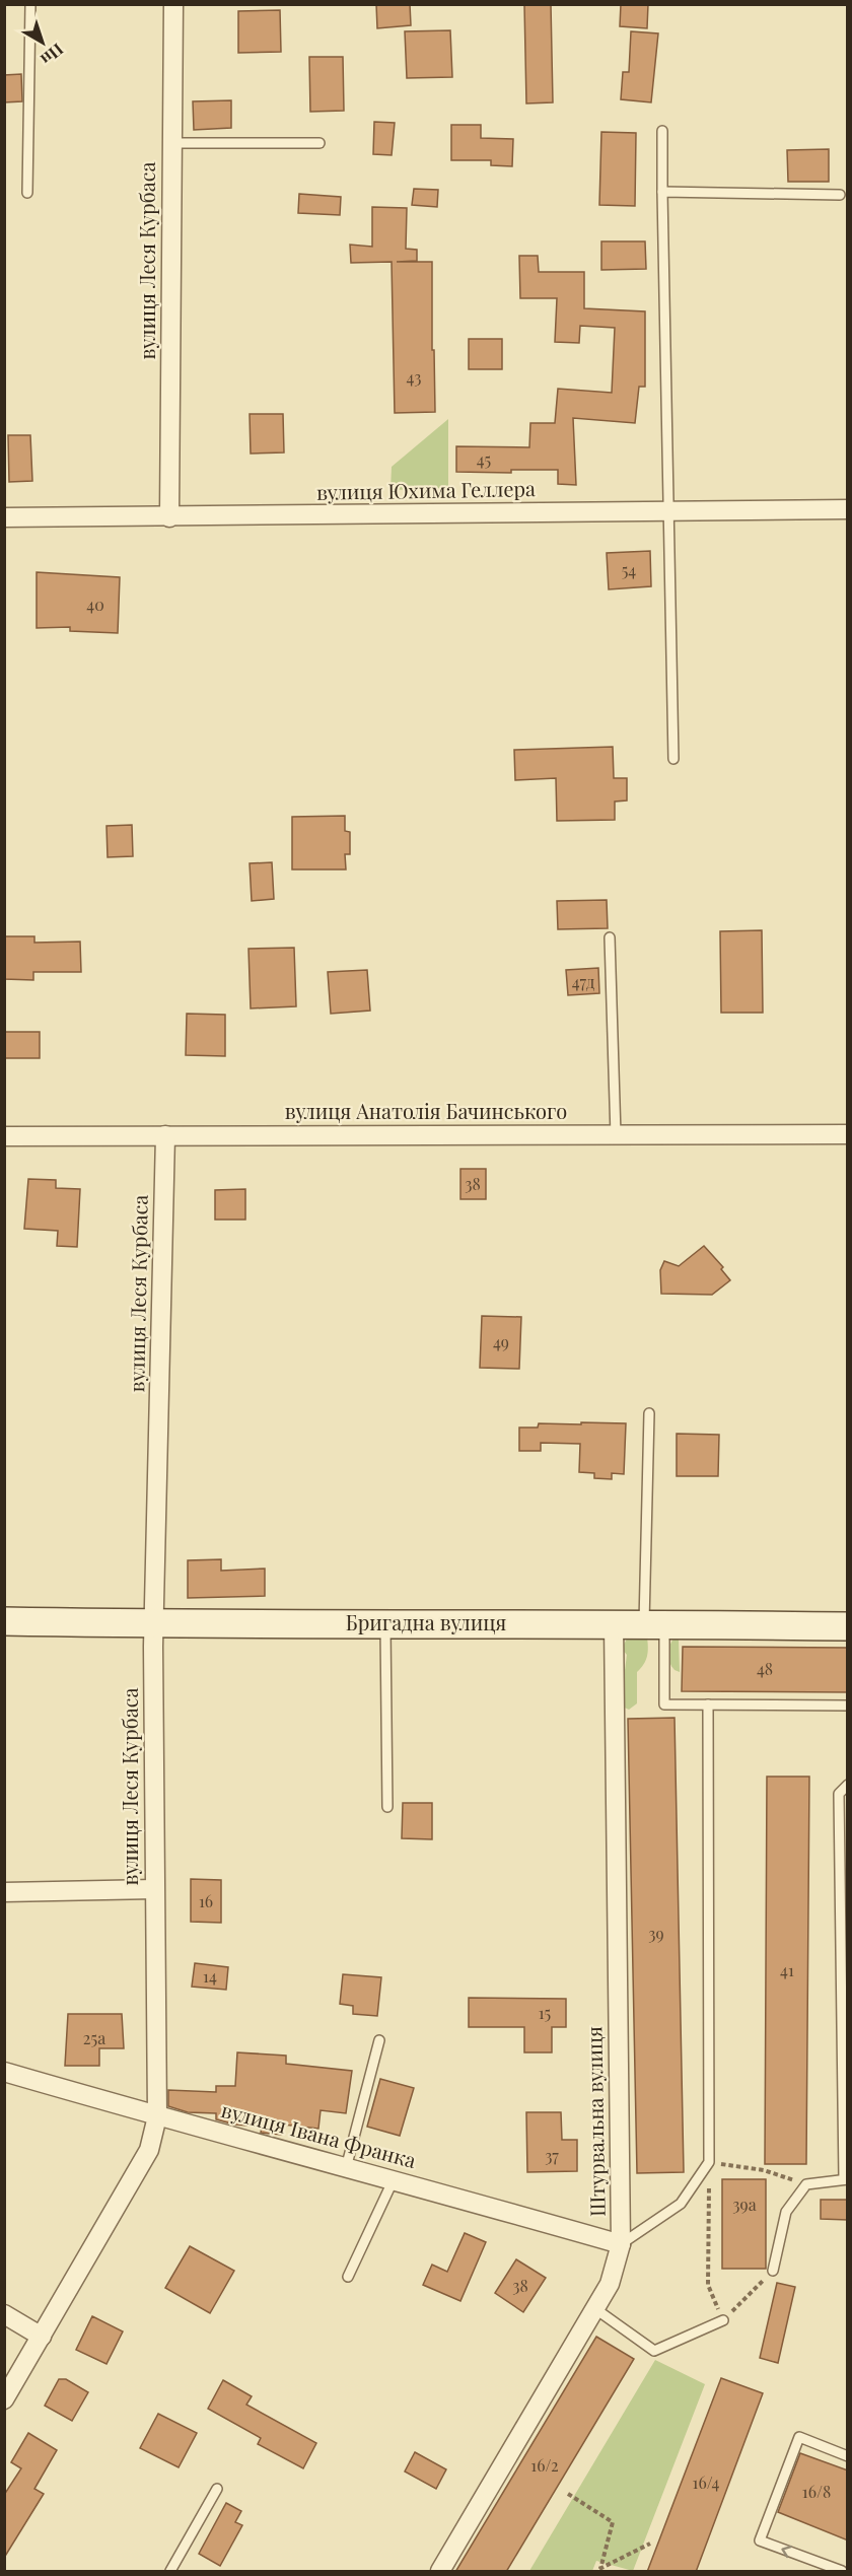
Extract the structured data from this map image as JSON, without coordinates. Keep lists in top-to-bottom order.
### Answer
{
  "streets": {
    "street": [
      "вулиця Леся Курбаса",
      "вулиця Юхима Геллера",
      "вулиця Анатолія Бачинського",
      "Бригадна вулиця",
      "Штурвальна вулиця",
      "вулиця Івана Франка"
    ]
  },
  "crossings": [
    ["вулиця Леся Курбаса", "вулиця Юхима Геллера"],
    ["вулиця Леся Курбаса", "вулиця Анатолія Бачинського"],
    ["вулиця Леся Курбаса", "Бригадна вулиця"],
    ["вулиця Леся Курбаса", "вулиця Івана Франка"],
    ["Бригадна вулиця", "Штурвальна вулиця"],
    ["Штурвальна вулиця", "вулиця Івана Франка"]
  ],
  "house_numbers": [
    "43",
    "45",
    "54",
    "40",
    "47д",
    "38",
    "49",
    "48",
    "16",
    "39",
    "41",
    "14",
    "15",
    "25а",
    "37",
    "39а",
    "38",
    "16/2",
    "16/4",
    "16/8"
  ],
  "north": "bottom right"
}
